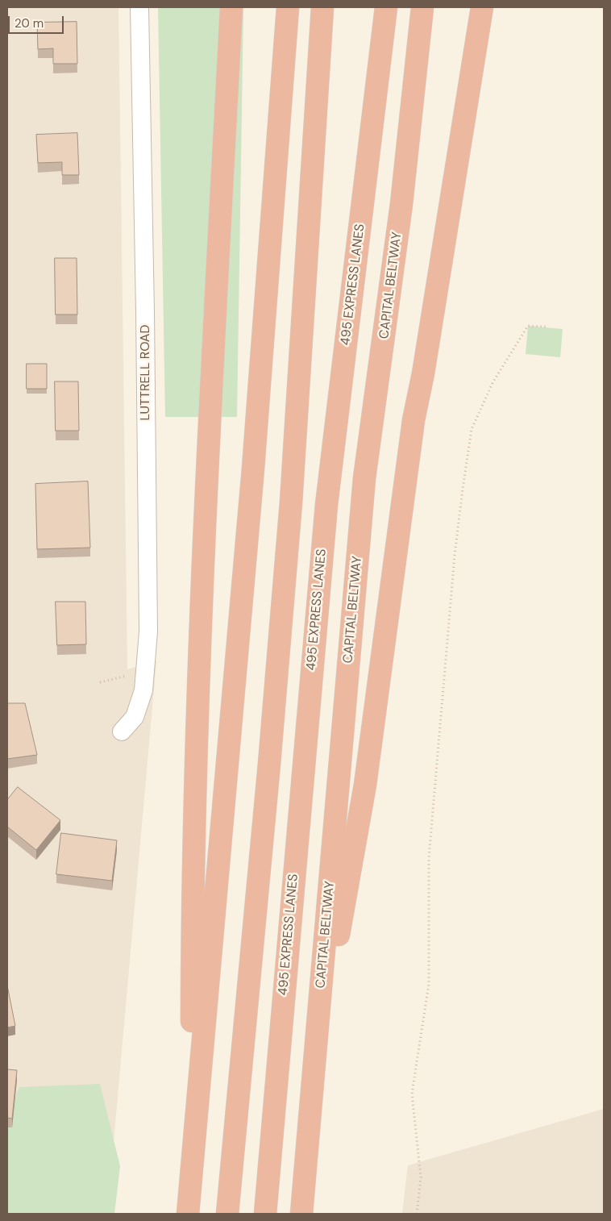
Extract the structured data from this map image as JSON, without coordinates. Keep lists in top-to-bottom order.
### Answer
{
  "streets": {
    "highway": ["495 EXPRESS LANES", "CAPITAL BELTWAY"],
    "street": ["LUTTRELL ROAD"]
  },
  "scale_bar": "20 m"
}
